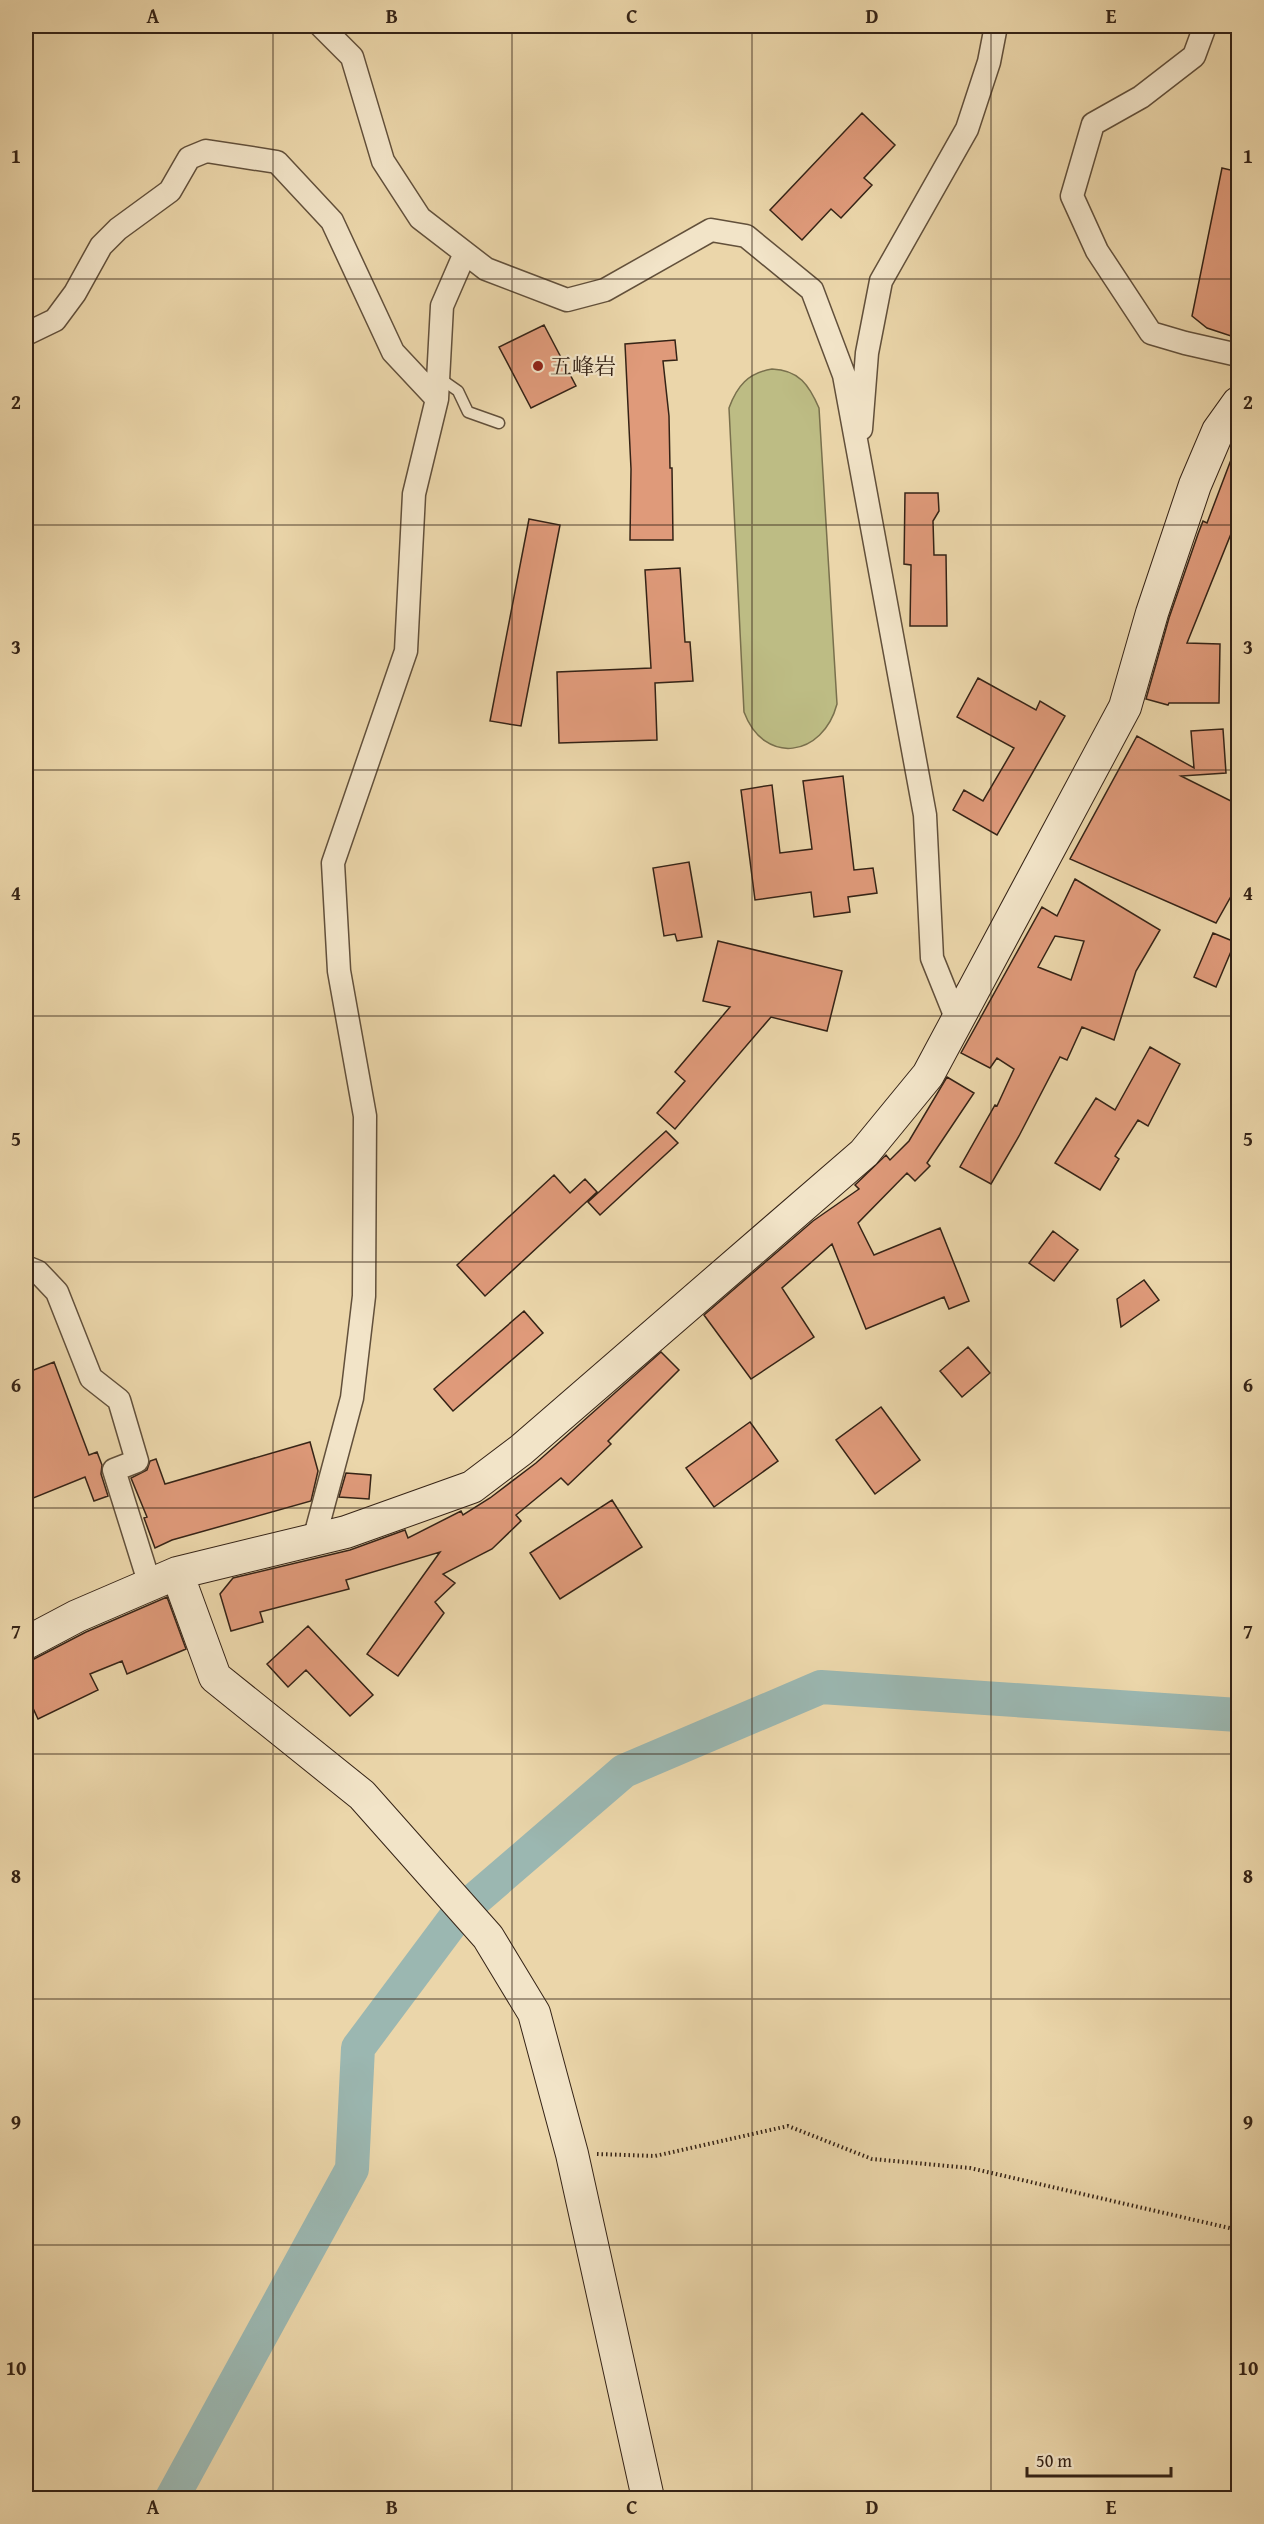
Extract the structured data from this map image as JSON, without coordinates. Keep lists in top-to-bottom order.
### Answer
{
  "places": ["五峰岩"],
  "scale_bar": "50 m",
  "grid": {
    "columns": [
      "A",
      "B",
      "C",
      "D",
      "E"
    ],
    "rows": [
      "1",
      "2",
      "3",
      "4",
      "5",
      "6",
      "7",
      "8",
      "9",
      "10"
    ]
  }
}
